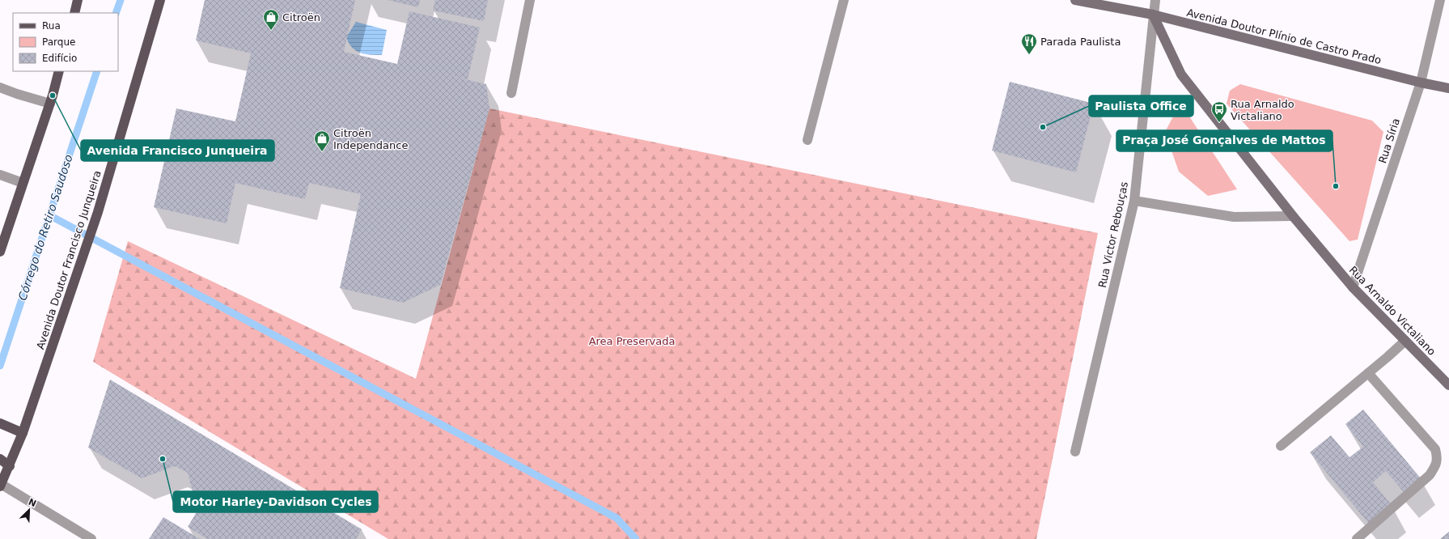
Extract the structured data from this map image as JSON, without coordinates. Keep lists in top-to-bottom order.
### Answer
{
  "streets": {
    "main road": ["Avenida Doutor Francisco Junqueira"],
    "street": [
      "Avenida Doutor Plínio de Castro Prado",
      "Rua Síria",
      "Rua Victor Rebouças",
      "Rua Arnaldo Victaliano"
    ]
  },
  "crossings": [
    ["Avenida Doutor Plínio de Castro Prado", "Rua Síria"],
    ["Avenida Doutor Plínio de Castro Prado", "Rua Victor Rebouças"],
    ["Avenida Doutor Plínio de Castro Prado", "Rua Arnaldo Victaliano"],
    ["Rua Síria", "Rua Arnaldo Victaliano"],
    ["Rua Victor Rebouças", "Rua Arnaldo Victaliano"]
  ],
  "water": ["Córrego do Retiro Saudoso"],
  "parks": ["Area Preservada"],
  "places": {
    "shop": ["Citroën", "Citroën Independance"],
    "restaurant": ["Parada Paulista"],
    "other": [
      "Avenida Francisco Junqueira",
      "Paulista Office",
      "Praça José Gonçalves de Mattos",
      "Motor Harley-Davidson Cycles"
    ],
    "bus stop": ["Rua Arnaldo Victaliano"]
  },
  "legend": ["Rua", "Parque", "Edifício"],
  "north": "top right"
}
